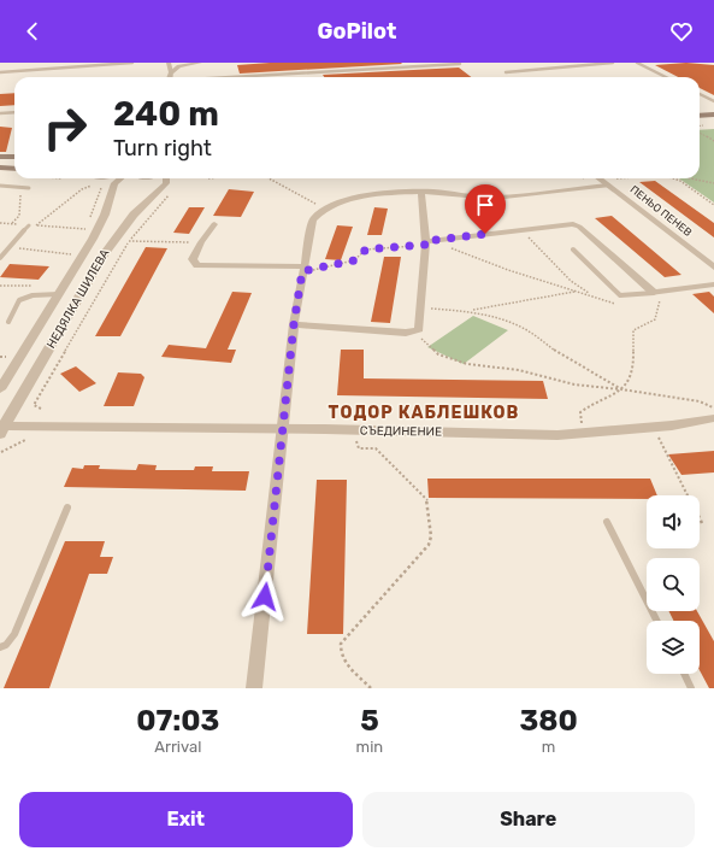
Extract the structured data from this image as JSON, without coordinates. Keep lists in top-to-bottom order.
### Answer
{
  "streets": {
    "street": ["ПЕНЬО ПЕНЕВ", "НЕДЯЛКА ШИЛЕВА", "СЪЕДИНЕНИЕ"]
  },
  "crossings": [
    ["НЕДЯЛКА ШИЛЕВА", "СЪЕДИНЕНИЕ"]
  ],
  "districts": ["ТОДОР КАБЛЕШКОВ"],
  "page": {
    "header": "GoPilot",
    "turn": ["240 m", "Turn right"],
    "eta": [
      "07:03",
      "Arrival",
      "5",
      "min",
      "380",
      "m"
    ],
    "buttons": ["Exit", "Share"]
  }
}
